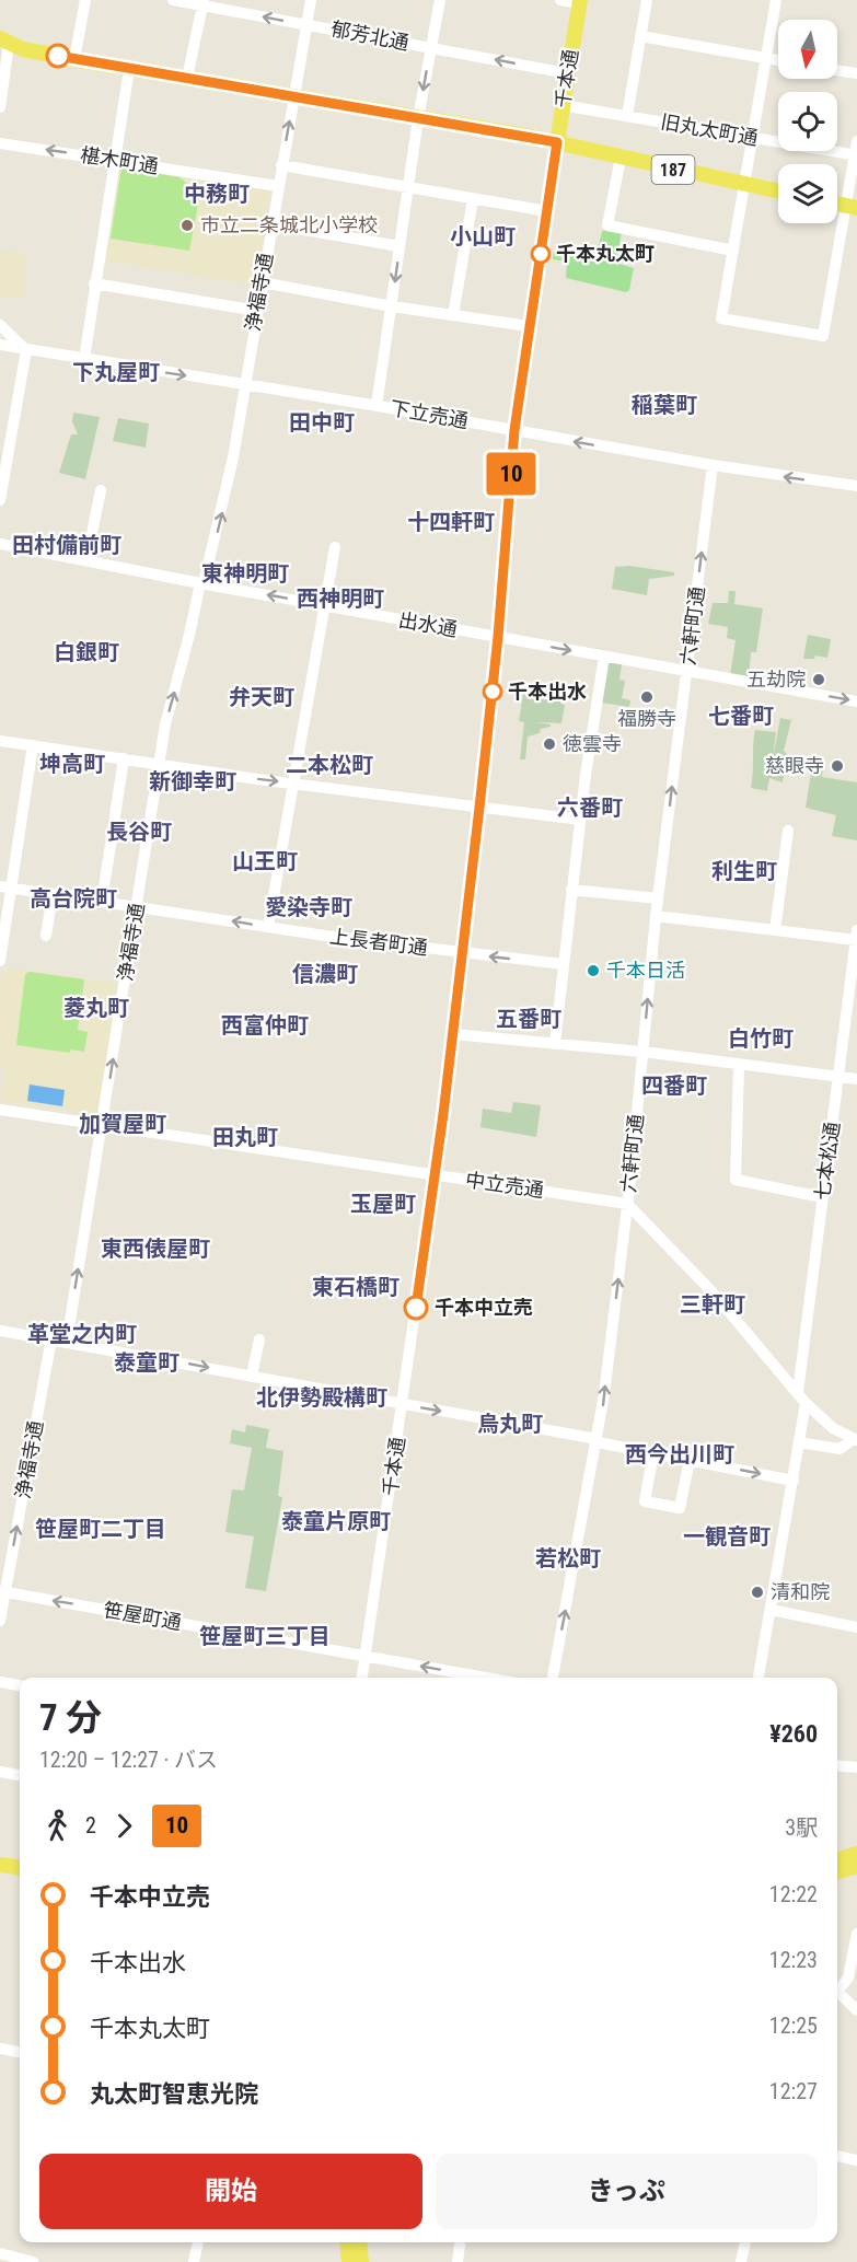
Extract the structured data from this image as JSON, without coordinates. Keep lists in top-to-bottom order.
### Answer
{
  "streets": {
    "main road": ["千本通", "187"],
    "street": [
      "郁芳北通",
      "旧丸太町通",
      "椹木町通",
      "浄福寺通",
      "下立売通",
      "出水通",
      "六軒町通",
      "上長者町通",
      "七本松通",
      "中立売通",
      "笹屋町通"
    ]
  },
  "crossings": [
    ["郁芳北通", "千本通"],
    ["郁芳北通", "浄福寺通"],
    ["千本通", "旧丸太町通"],
    ["千本通", "187"],
    ["千本通", "下立売通"],
    ["千本通", "出水通"],
    ["千本通", "上長者町通"],
    ["千本通", "中立売通"],
    ["千本通", "笹屋町通"],
    ["椹木町通", "浄福寺通"],
    ["187", "浄福寺通"],
    ["浄福寺通", "下立売通"],
    ["浄福寺通", "出水通"],
    ["浄福寺通", "上長者町通"],
    ["浄福寺通", "中立売通"],
    ["浄福寺通", "笹屋町通"],
    ["下立売通", "六軒町通"],
    ["出水通", "六軒町通"],
    ["六軒町通", "中立売通"]
  ],
  "one_way": [
    "郁芳北通",
    "椹木町通",
    "浄福寺通",
    "笹屋町通"
  ],
  "districts": [
    "中務町",
    "小山町",
    "下丸屋町",
    "稲葉町",
    "田中町",
    "十四軒町",
    "田村備前町",
    "東神明町",
    "西神明町",
    "白銀町",
    "弁天町",
    "七番町",
    "坤高町",
    "二本松町",
    "新御幸町",
    "六番町",
    "長谷町",
    "山王町",
    "利生町",
    "高台院町",
    "愛染寺町",
    "信濃町",
    "菱丸町",
    "五番町",
    "西富仲町",
    "白竹町",
    "四番町",
    "加賀屋町",
    "田丸町",
    "玉屋町",
    "東西俵屋町",
    "東石橋町",
    "三軒町",
    "革堂之内町",
    "泰童町",
    "北伊勢殿構町",
    "烏丸町",
    "西今出川町",
    "泰童片原町",
    "笹屋町二丁目",
    "一観音町",
    "若松町",
    "笹屋町三丁目"
  ],
  "places": [
    "市立二条城北小学校",
    "千本丸太町",
    "五劫院",
    "千本出水",
    "福勝寺",
    "徳雲寺",
    "慈眼寺",
    "千本日活",
    "千本中立売",
    "清和院"
  ],
  "lines": ["bus line 10"],
  "north": "bottom",
  "page": {
    "on_map": "10",
    "heading": ["7 分", "12:20 – 12:27 · バス", "¥260"],
    "legs": ["2", "10", "3駅"],
    "list": [
      {
        "name": "千本中立売",
        "value": "12:22"
      },
      {
        "name": "千本出水",
        "value": "12:23"
      },
      {
        "name": "千本丸太町",
        "value": "12:25"
      },
      {
        "name": "丸太町智恵光院",
        "value": "12:27"
      }
    ],
    "buttons": ["開始", "きっぷ"]
  }
}
